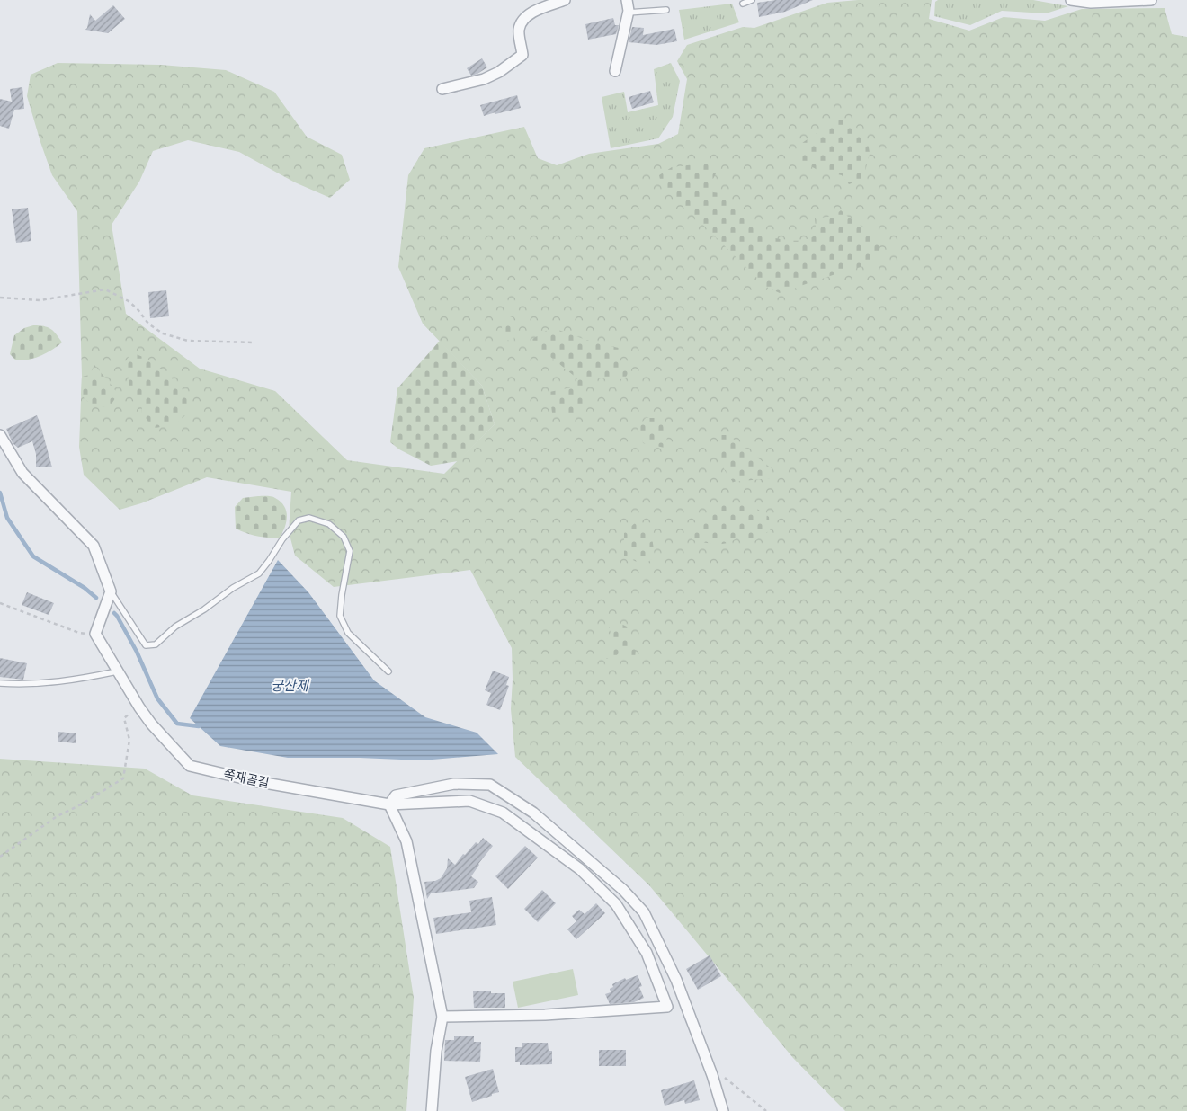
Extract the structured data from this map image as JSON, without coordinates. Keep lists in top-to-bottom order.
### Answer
{
  "streets": {
    "street": ["쪽재골길"]
  },
  "water": ["궁산제"]
}
